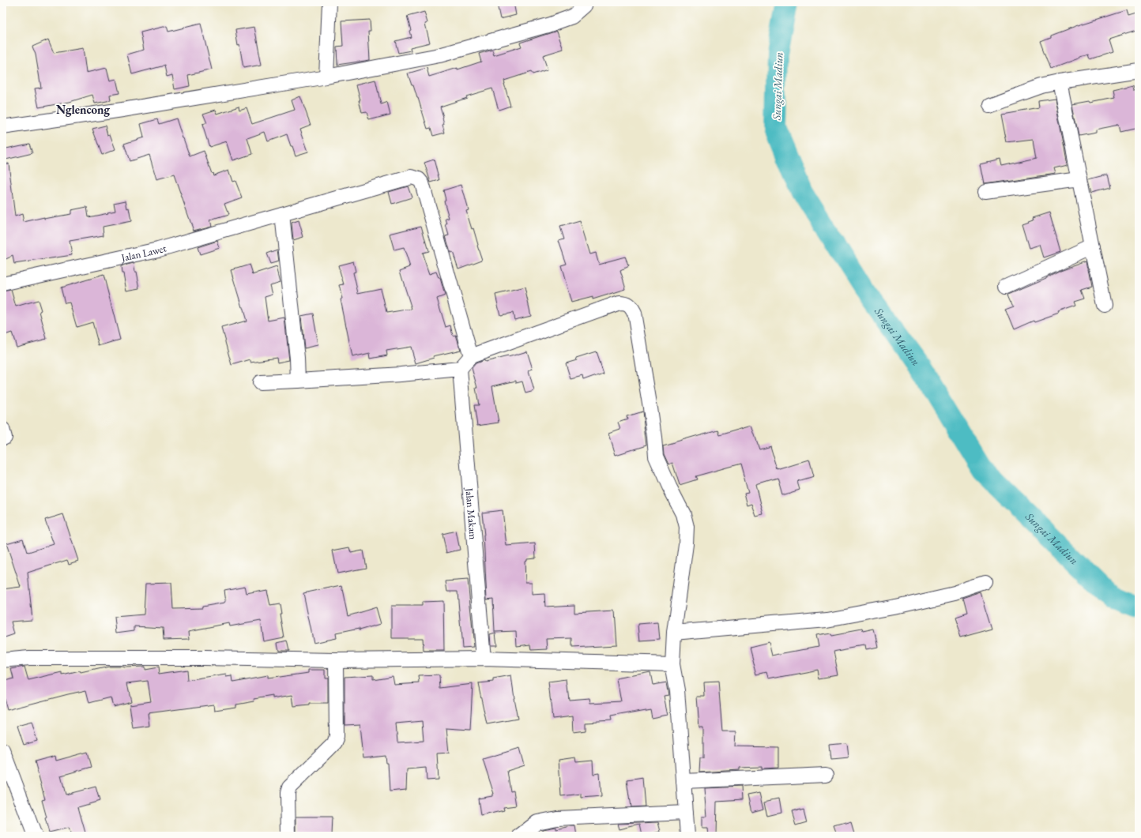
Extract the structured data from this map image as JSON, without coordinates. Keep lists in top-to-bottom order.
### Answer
{
  "streets": {
    "street": ["Jalan Lawet", "Jalan Makam"]
  },
  "districts": ["Nglencong"],
  "water": ["Sungai Madiun"]
}
